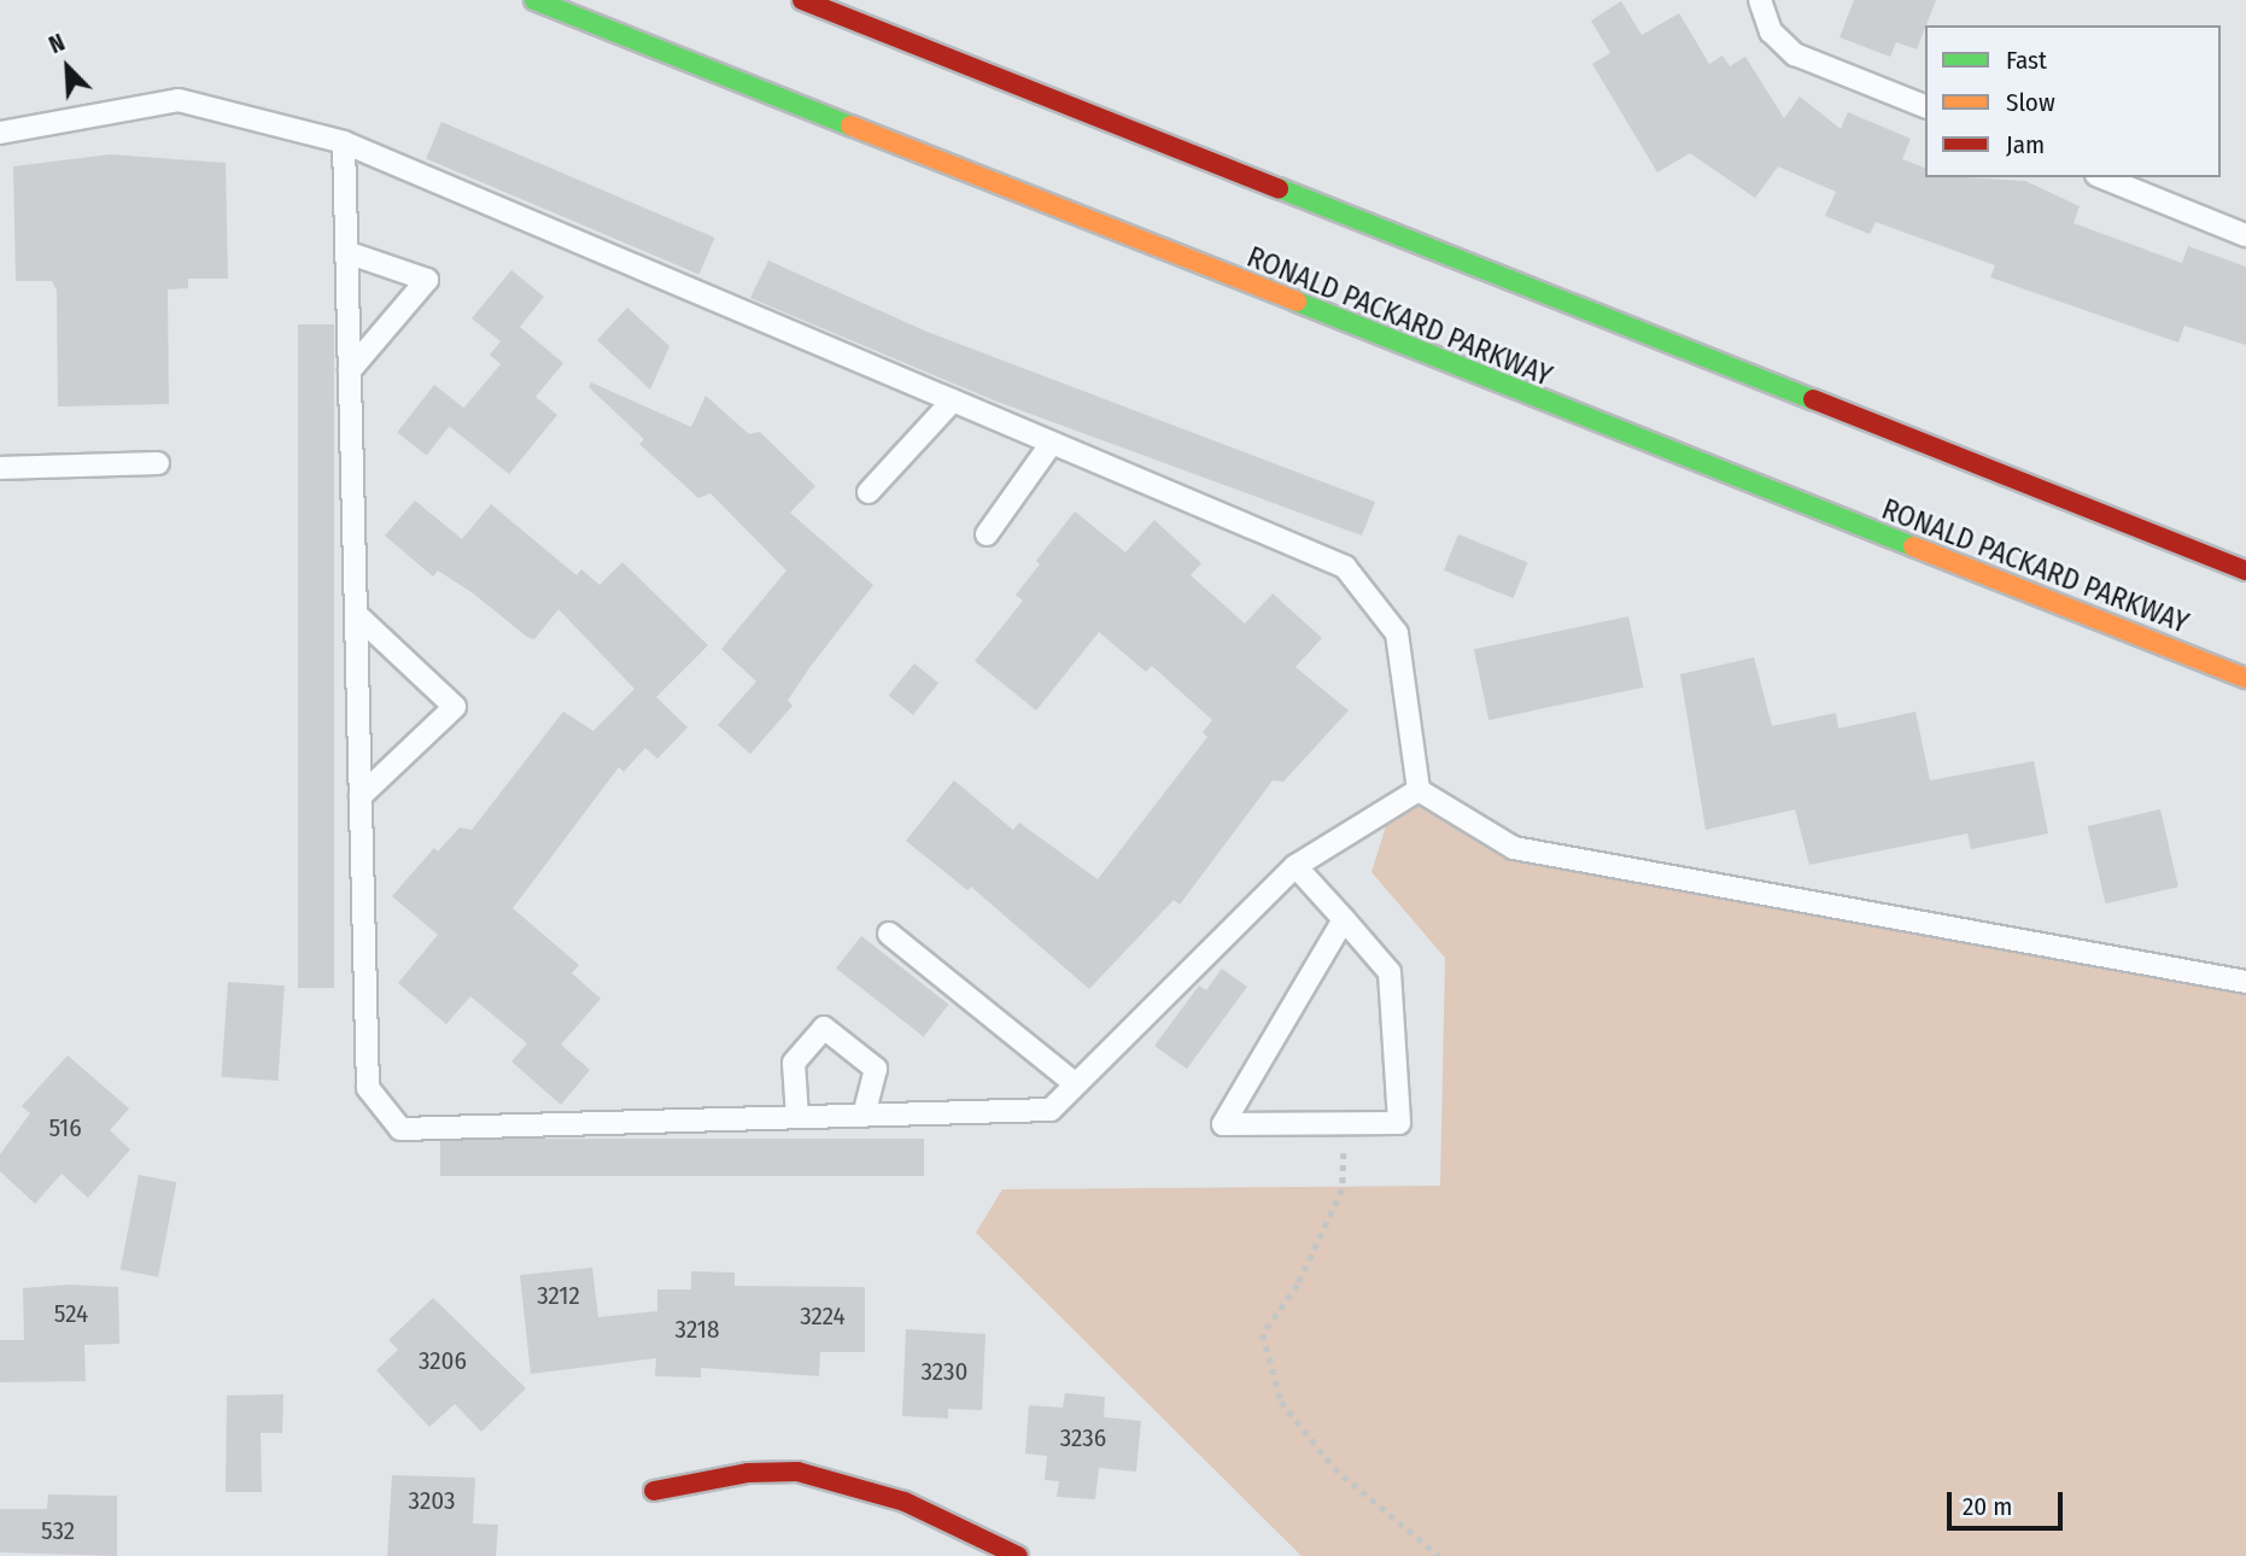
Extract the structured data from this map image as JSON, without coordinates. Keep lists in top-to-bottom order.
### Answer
{
  "streets": {
    "main road": ["RONALD PACKARD PARKWAY"]
  },
  "house_numbers": [
    "516",
    "3212",
    "524",
    "3224",
    "3218",
    "3206",
    "3230",
    "3236",
    "3203",
    "532"
  ],
  "legend": ["Fast", "Slow", "Jam"],
  "scale_bar": "20 m",
  "north": "top left"
}
